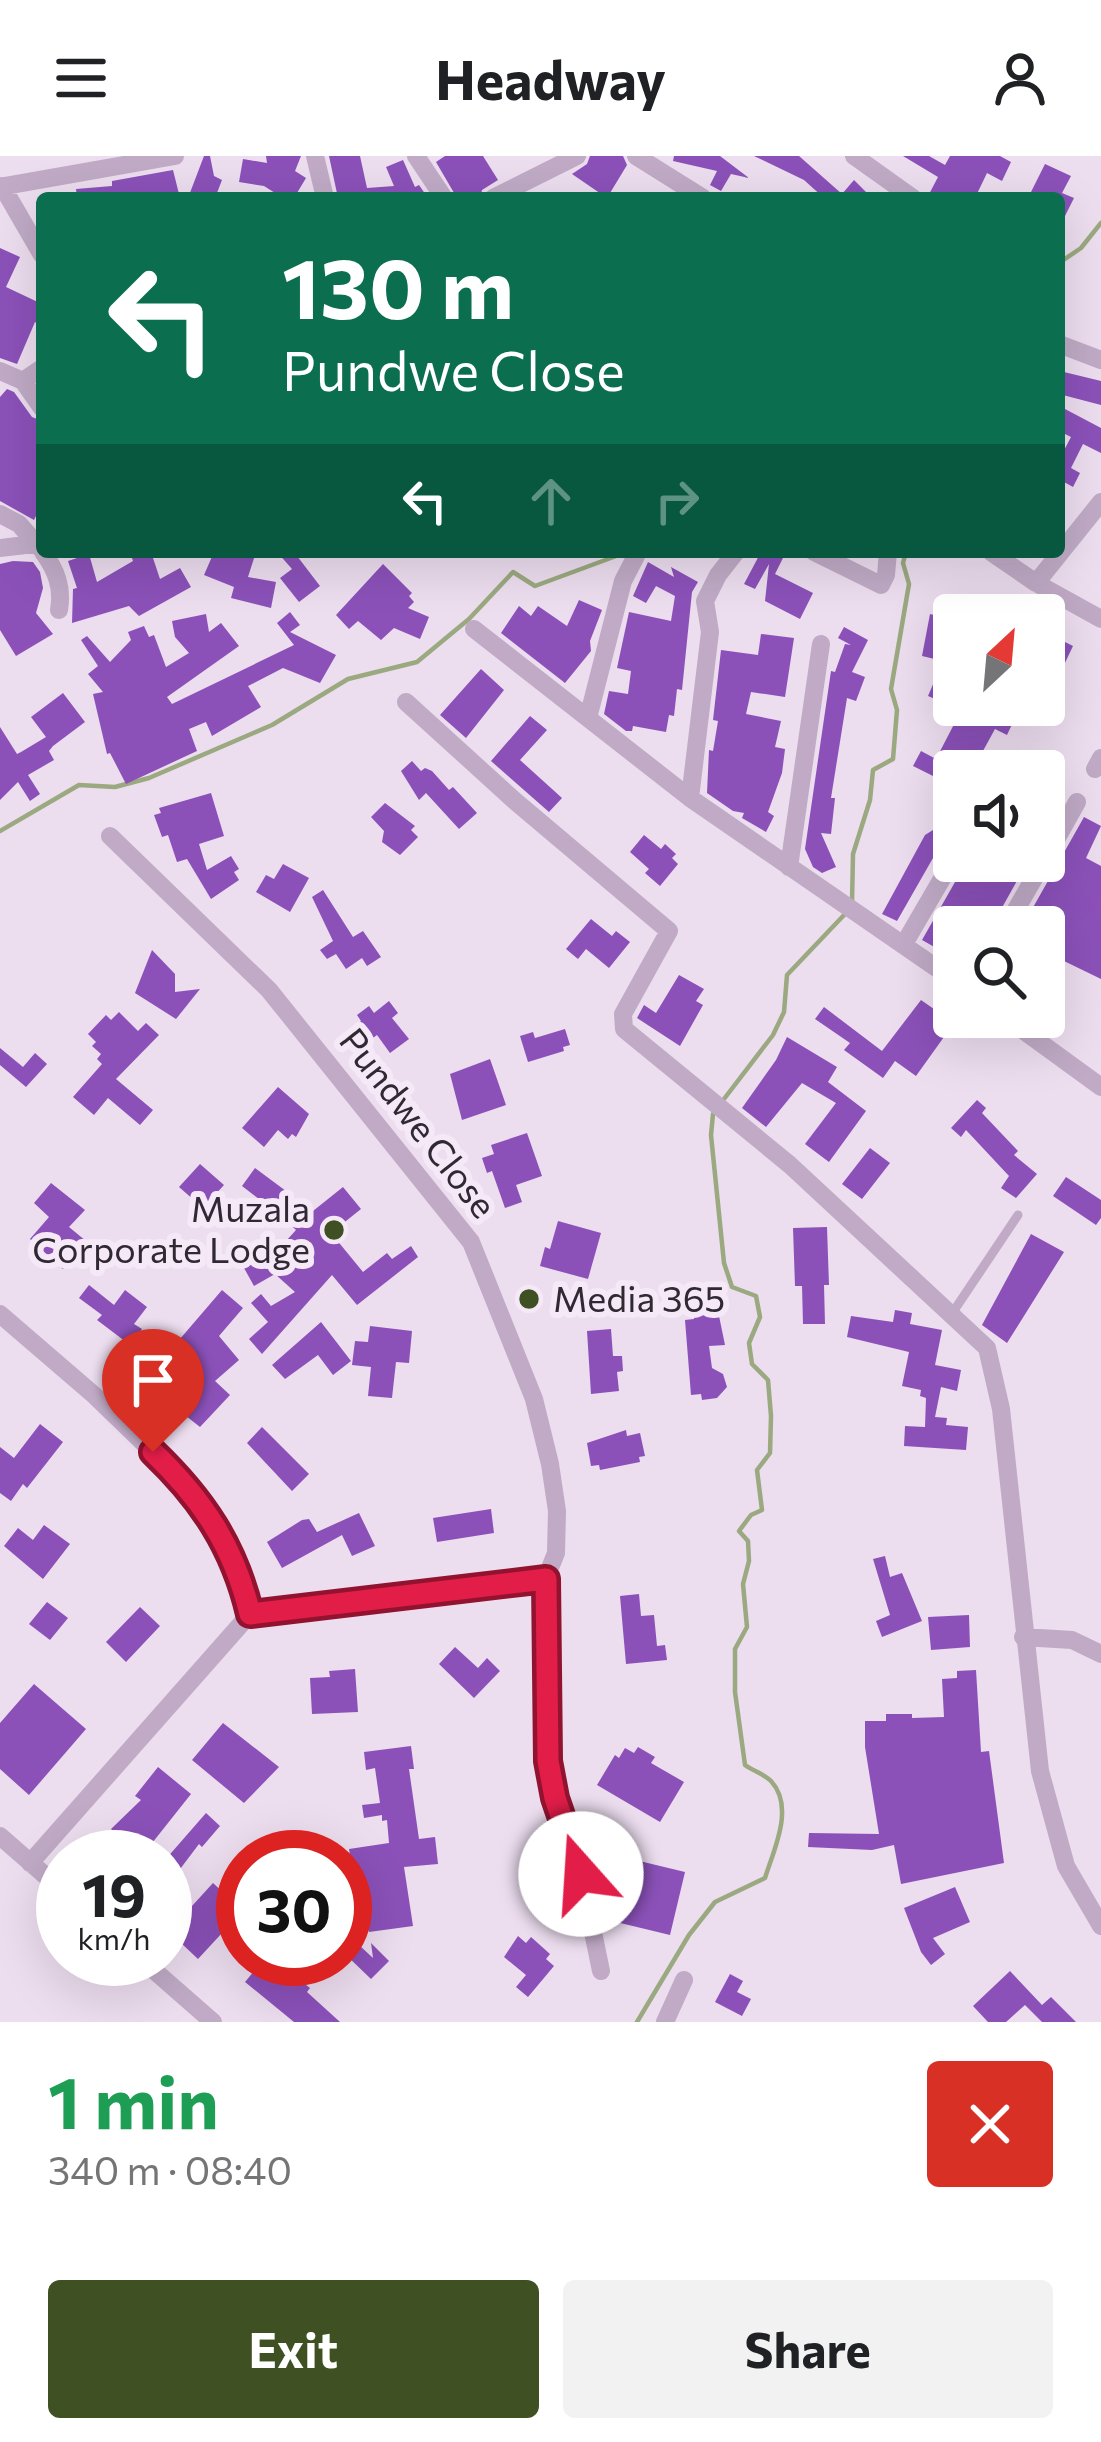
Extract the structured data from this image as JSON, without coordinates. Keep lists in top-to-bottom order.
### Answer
{
  "streets": {
    "street": ["Pundwe Close"]
  },
  "places": ["Muzala Corporate Lodge", "Media 365"],
  "north": "top right",
  "page": {
    "header": "Headway",
    "turn": ["130 m", "Pundwe Close"],
    "speed": "19 km/h",
    "limit": "30",
    "heading": ["1 min", "340 m · 08:40"],
    "buttons": ["Exit", "Share"]
  }
}
